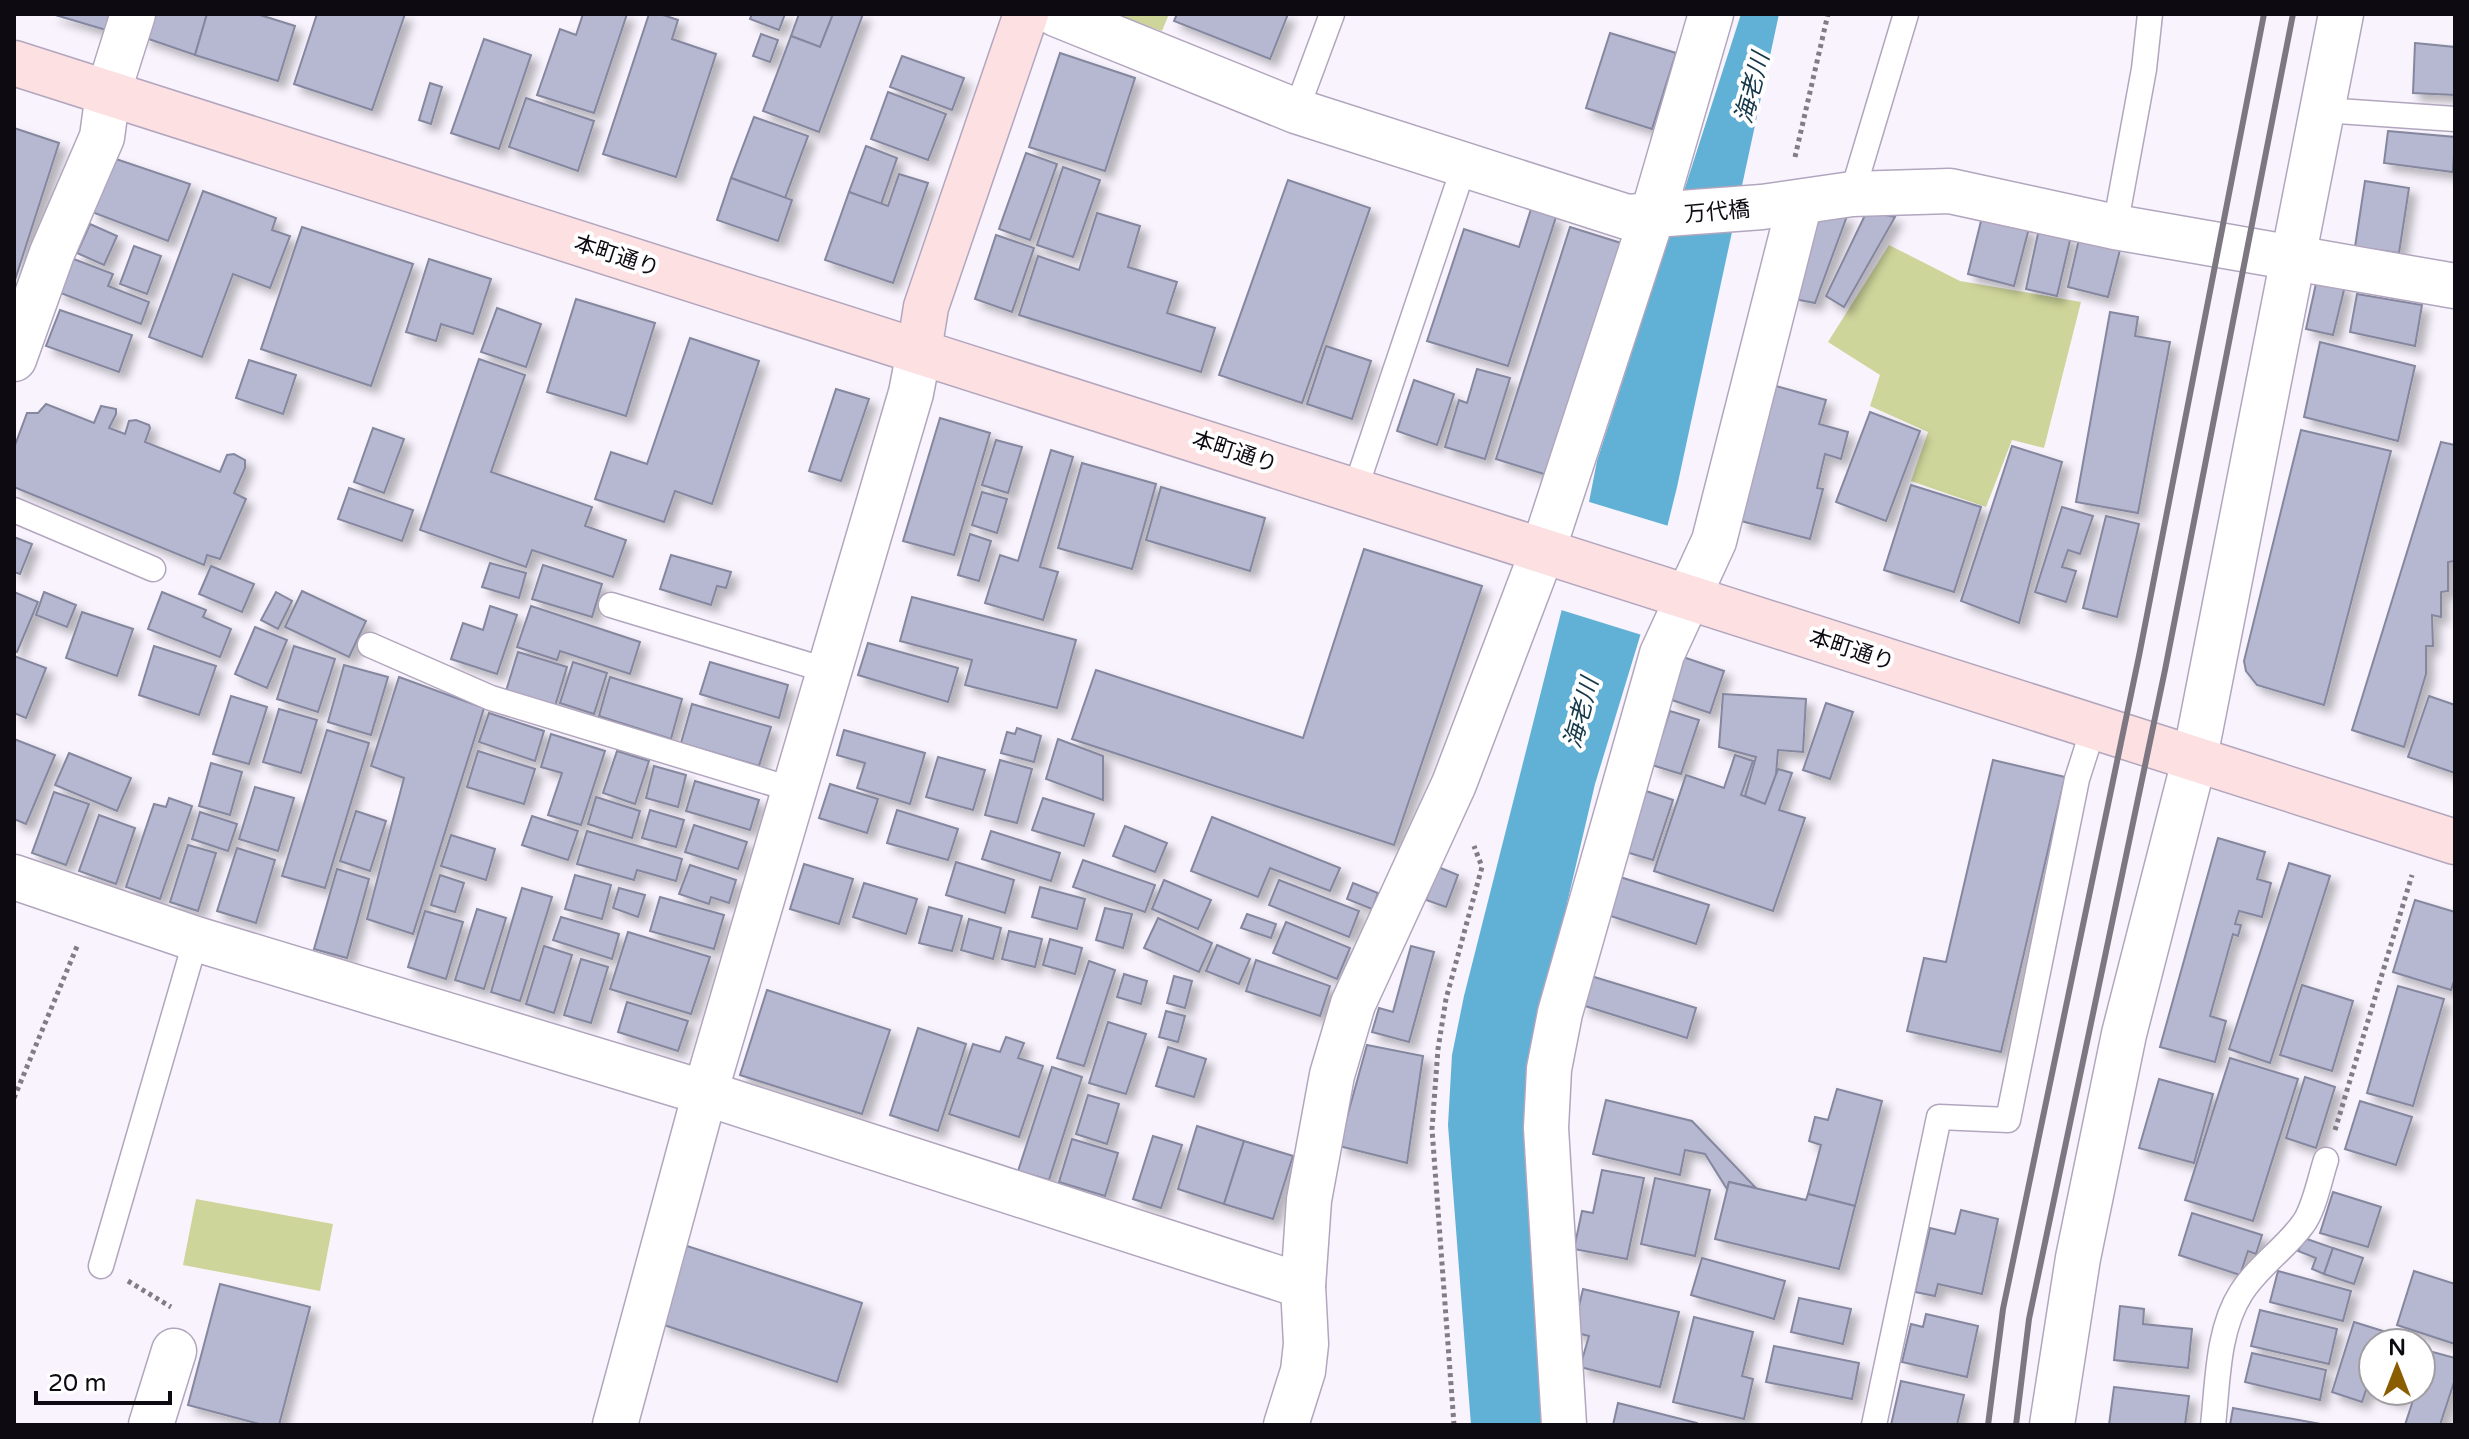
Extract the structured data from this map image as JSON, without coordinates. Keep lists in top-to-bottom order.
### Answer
{
  "streets": {
    "street": ["万代橋", "本町通り"]
  },
  "water": ["海老川"],
  "scale_bar": "20 m",
  "north": "top"
}
